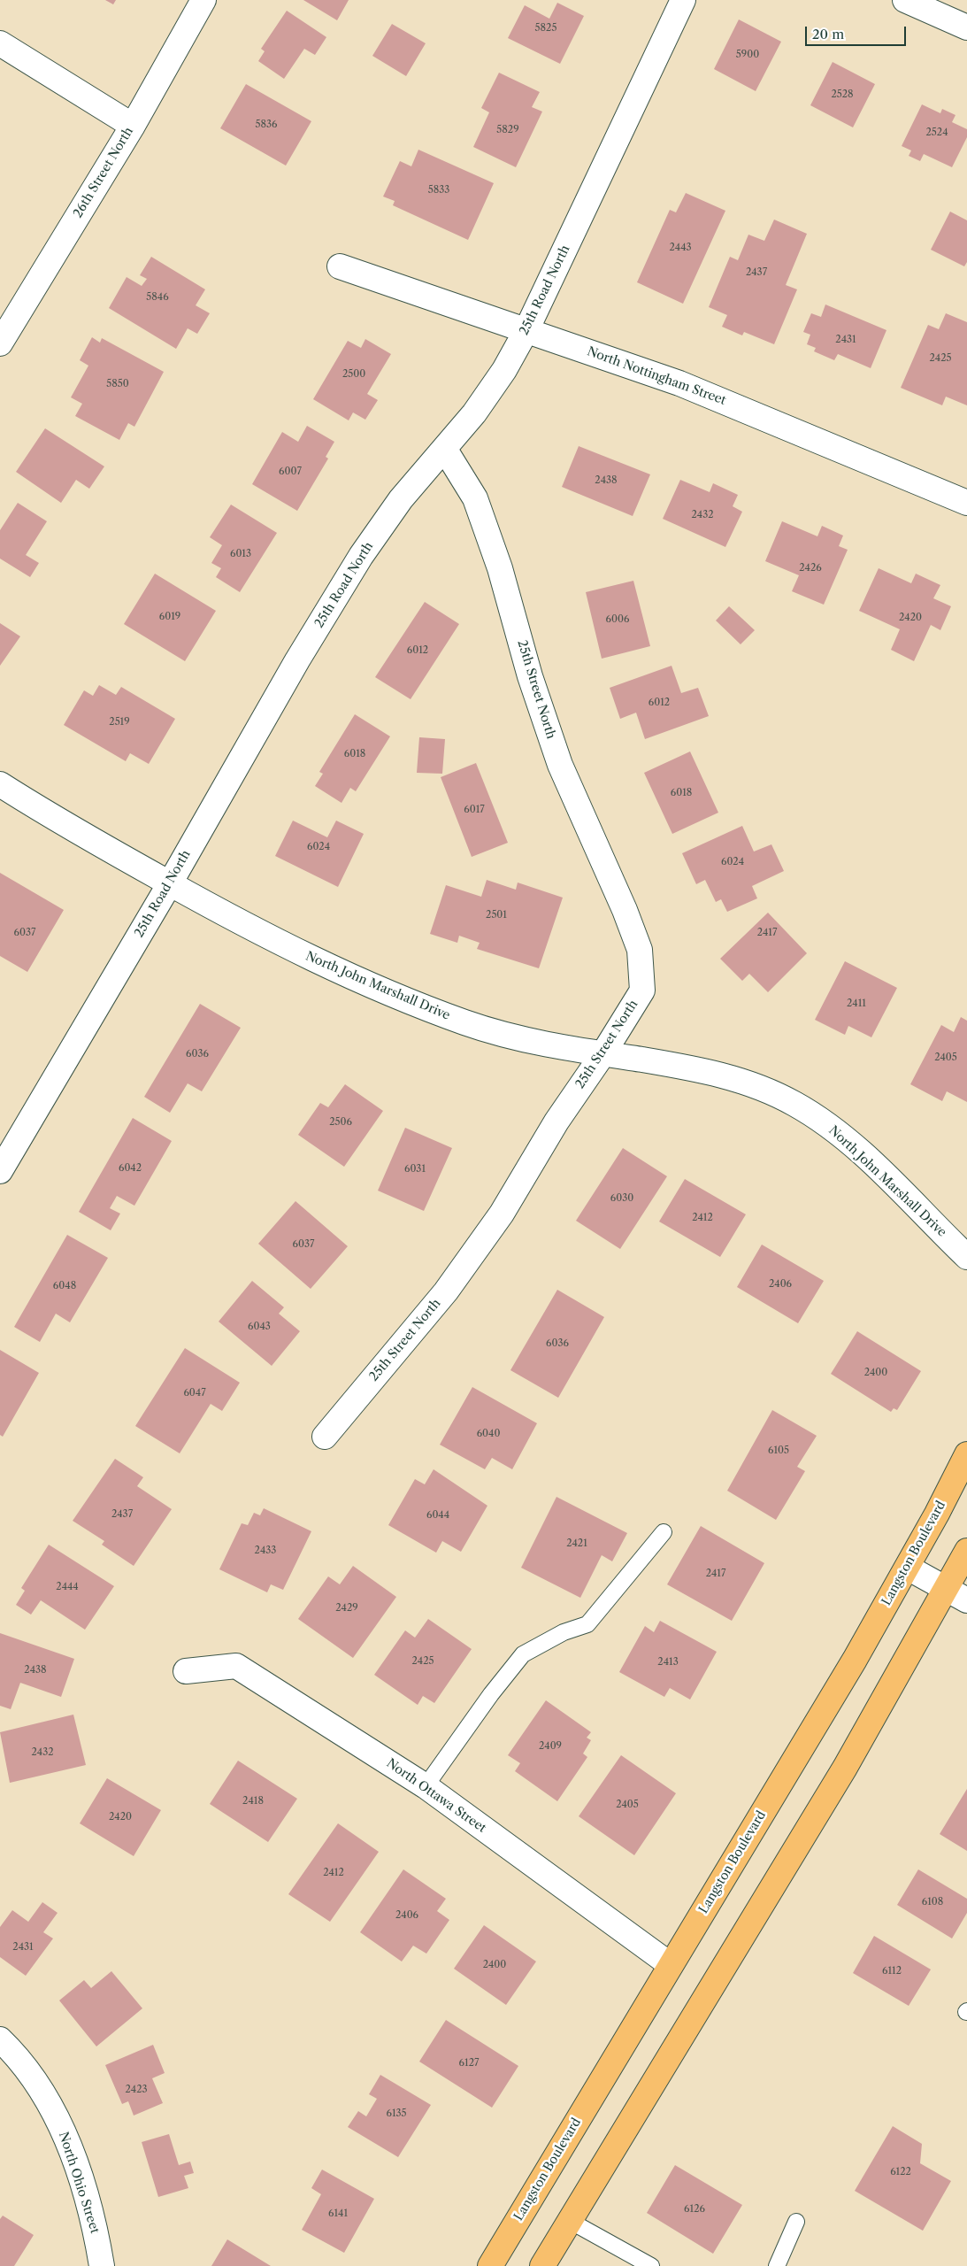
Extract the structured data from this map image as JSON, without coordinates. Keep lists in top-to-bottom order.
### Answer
{
  "streets": {
    "main road": ["Langston Boulevard"],
    "street": [
      "26th Street North",
      "25th Road North",
      "North Nottingham Street",
      "25th Street North",
      "North John Marshall Drive",
      "North Ottawa Street",
      "North Ohio Street"
    ]
  },
  "crossings": [
    ["25th Road North", "North Nottingham Street"],
    ["25th Road North", "25th Street North"],
    ["25th Road North", "North John Marshall Drive"],
    ["25th Street North", "North John Marshall Drive"],
    ["Langston Boulevard", "North Ottawa Street"]
  ],
  "house_numbers": [
    "5825",
    "5900",
    "2528",
    "5836",
    "5829",
    "2524",
    "5833",
    "2443",
    "2437",
    "5846",
    "2431",
    "2425",
    "2500",
    "5850",
    "6007",
    "2438",
    "2432",
    "6013",
    "2426",
    "6019",
    "2420",
    "6006",
    "6012",
    "6012",
    "2519",
    "6018",
    "6018",
    "6017",
    "6024",
    "6024",
    "2501",
    "6037",
    "2417",
    "2411",
    "6036",
    "2405",
    "2506",
    "6042",
    "6031",
    "6030",
    "2412",
    "6037",
    "2406",
    "6048",
    "6043",
    "6036",
    "2400",
    "6047",
    "6040",
    "6105",
    "2437",
    "6044",
    "2421",
    "2433",
    "2417",
    "2444",
    "2429",
    "2425",
    "2413",
    "2438",
    "2409",
    "2432",
    "2418",
    "2405",
    "2420",
    "2412",
    "6108",
    "2406",
    "2431",
    "2400",
    "6112",
    "6127",
    "2423",
    "6135",
    "6122",
    "6126",
    "6141"
  ],
  "scale_bar": "20 m"
}
